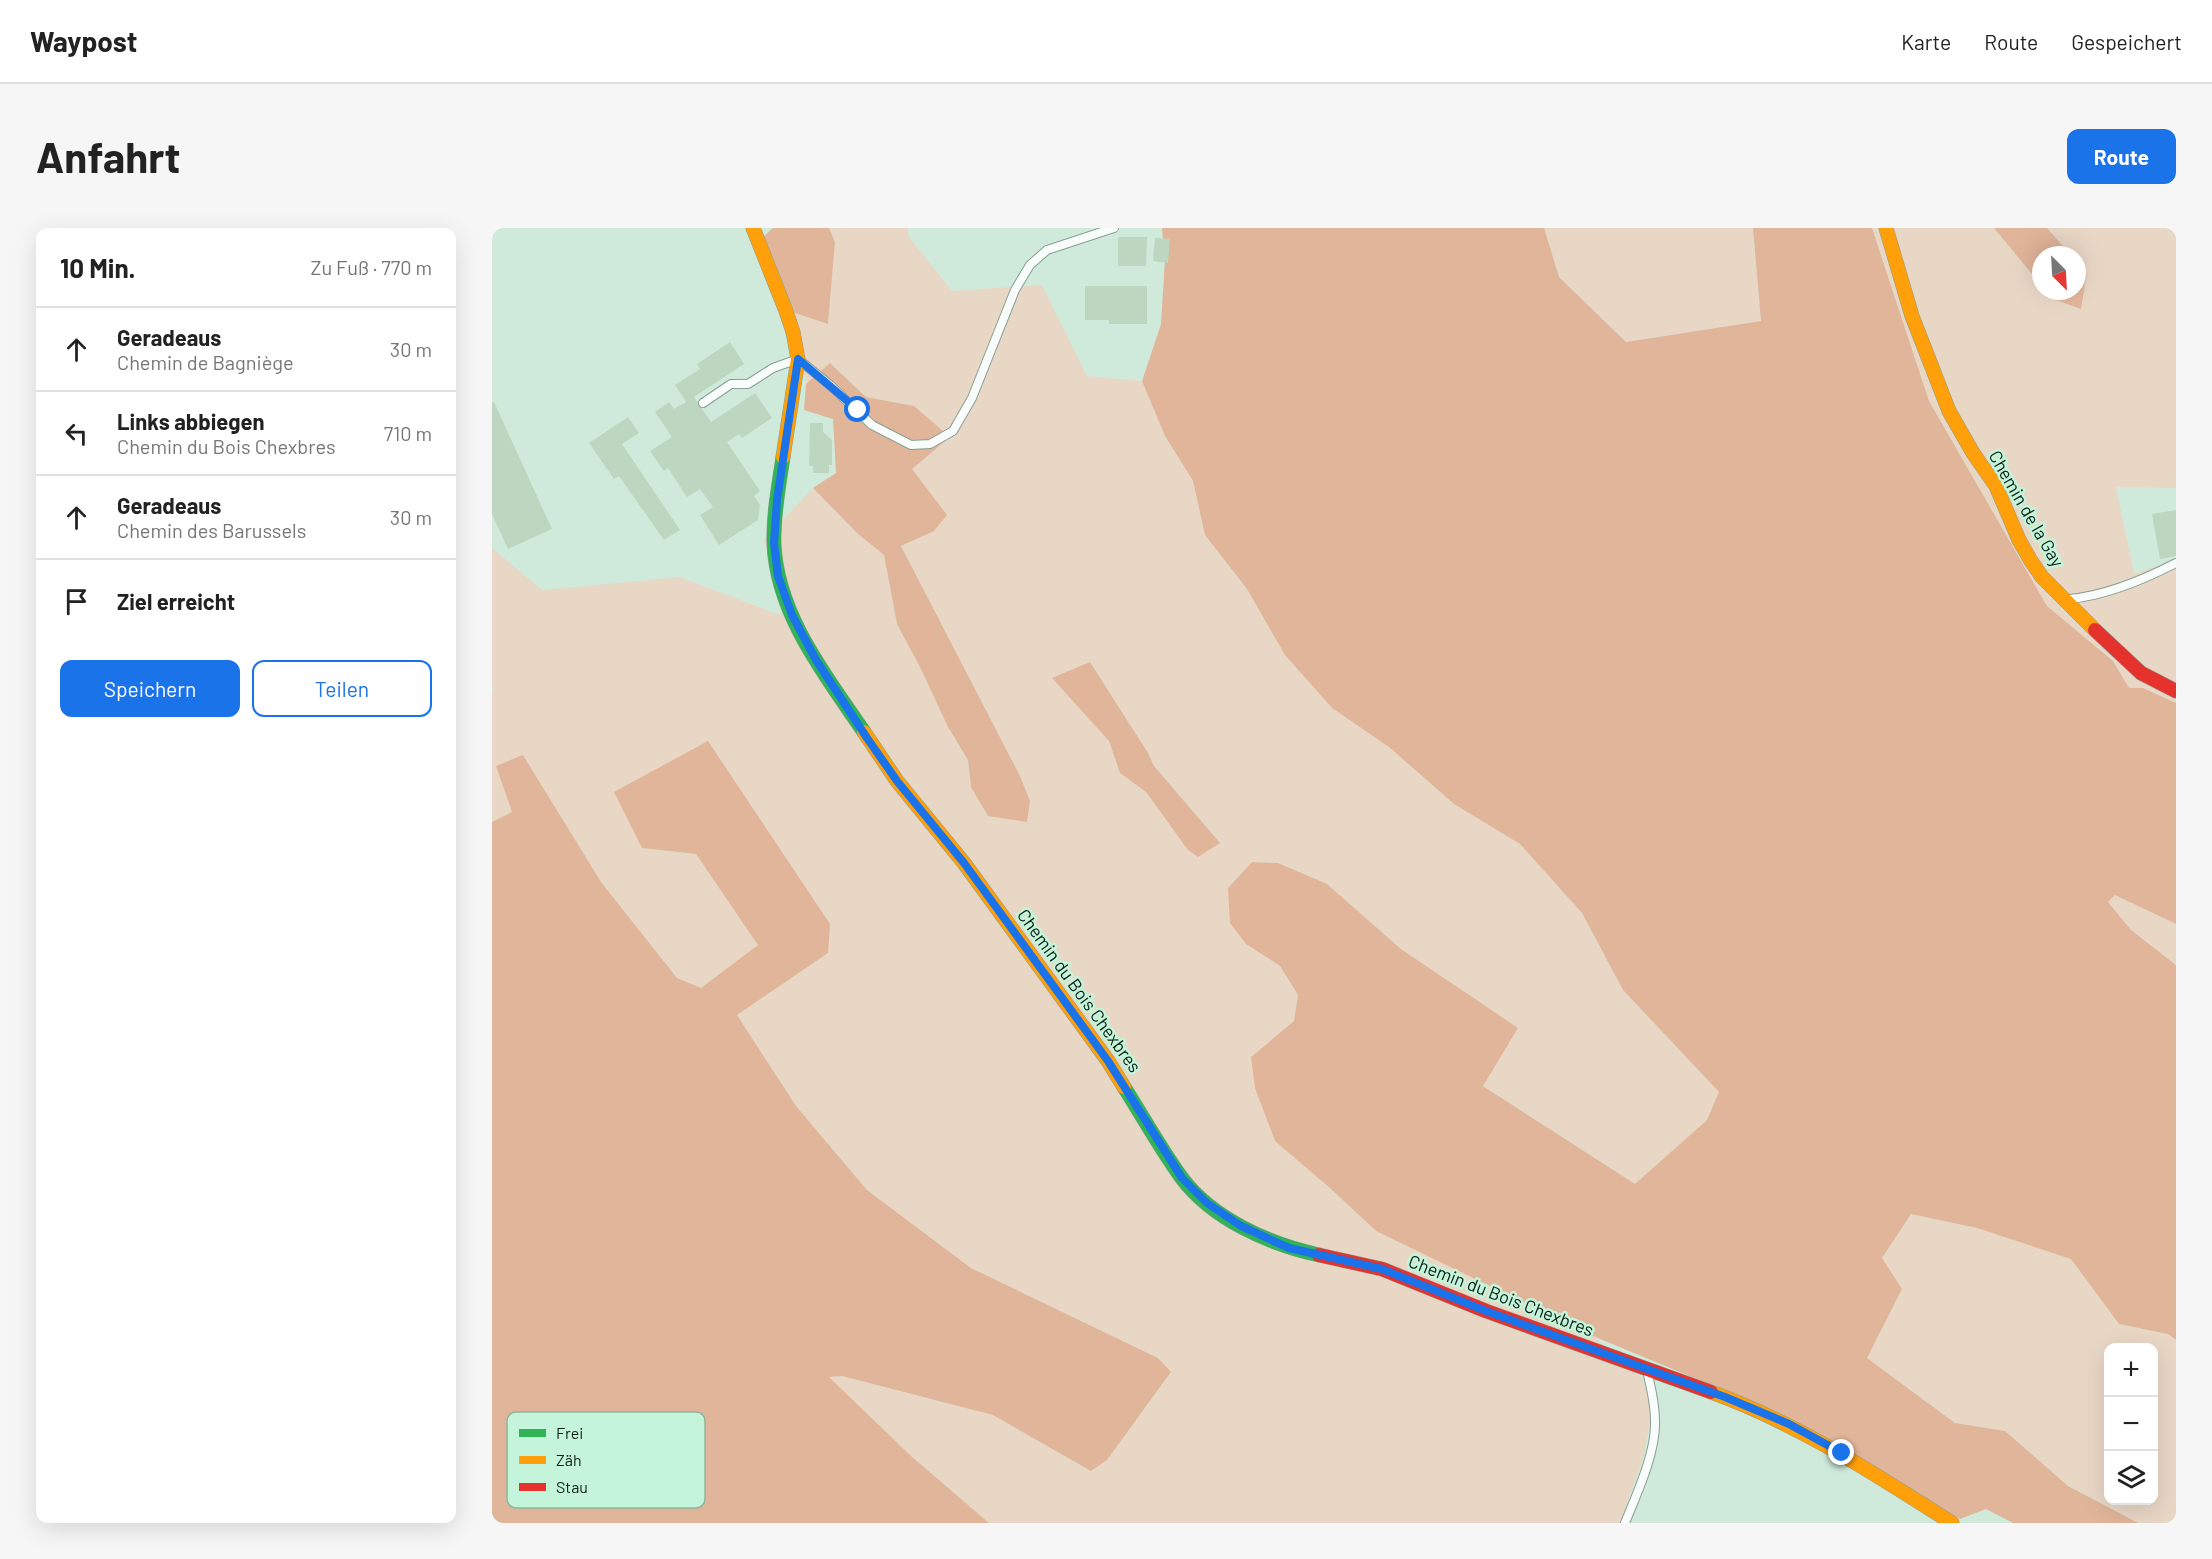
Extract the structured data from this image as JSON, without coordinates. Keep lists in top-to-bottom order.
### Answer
{
  "streets": {
    "street": ["Chemin de la Gay", "Chemin du Bois Chexbres"]
  },
  "legend": ["Frei", "Zäh", "Stau"],
  "north": "bottom right",
  "page": {
    "header": "Waypost",
    "nav": ["Karte", "Route", "Gespeichert"],
    "buttons": [
      "Route",
      ["Speichern", "Teilen"]
    ],
    "title": "Anfahrt",
    "heading": ["10 Min.", "Zu Fuß · 770 m"],
    "list": [
      ["Geradeaus", "Chemin de Bagniège", "30 m"],
      ["Links abbiegen", "Chemin du Bois Chexbres", "710 m"],
      ["Geradeaus", "Chemin des Barussels", "30 m"],
      "Ziel erreicht"
    ],
    "map_buttons": ["+", "−"]
  }
}
